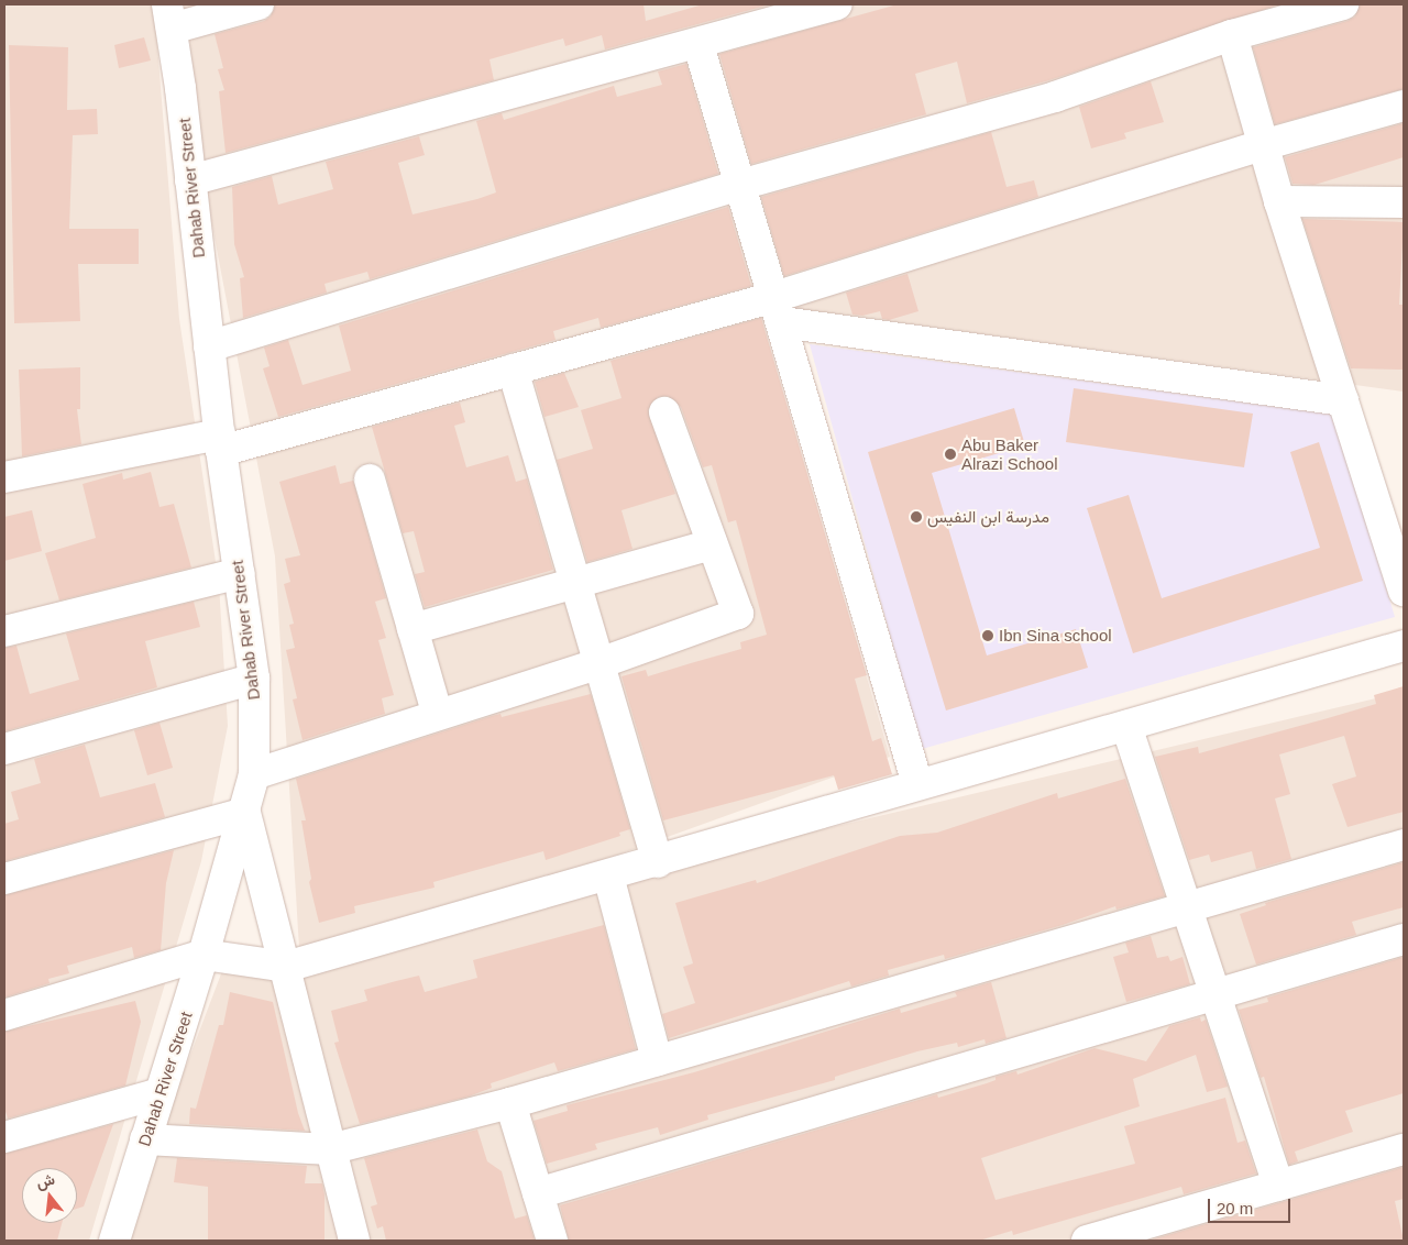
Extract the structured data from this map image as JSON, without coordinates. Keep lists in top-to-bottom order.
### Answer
{
  "streets": {
    "street": ["Dahab River Street"]
  },
  "places": ["Abu Baker Alrazi School", "مدرسة ابن النفيس", "Ibn Sina school"],
  "scale_bar": "20 m",
  "north": "top"
}
